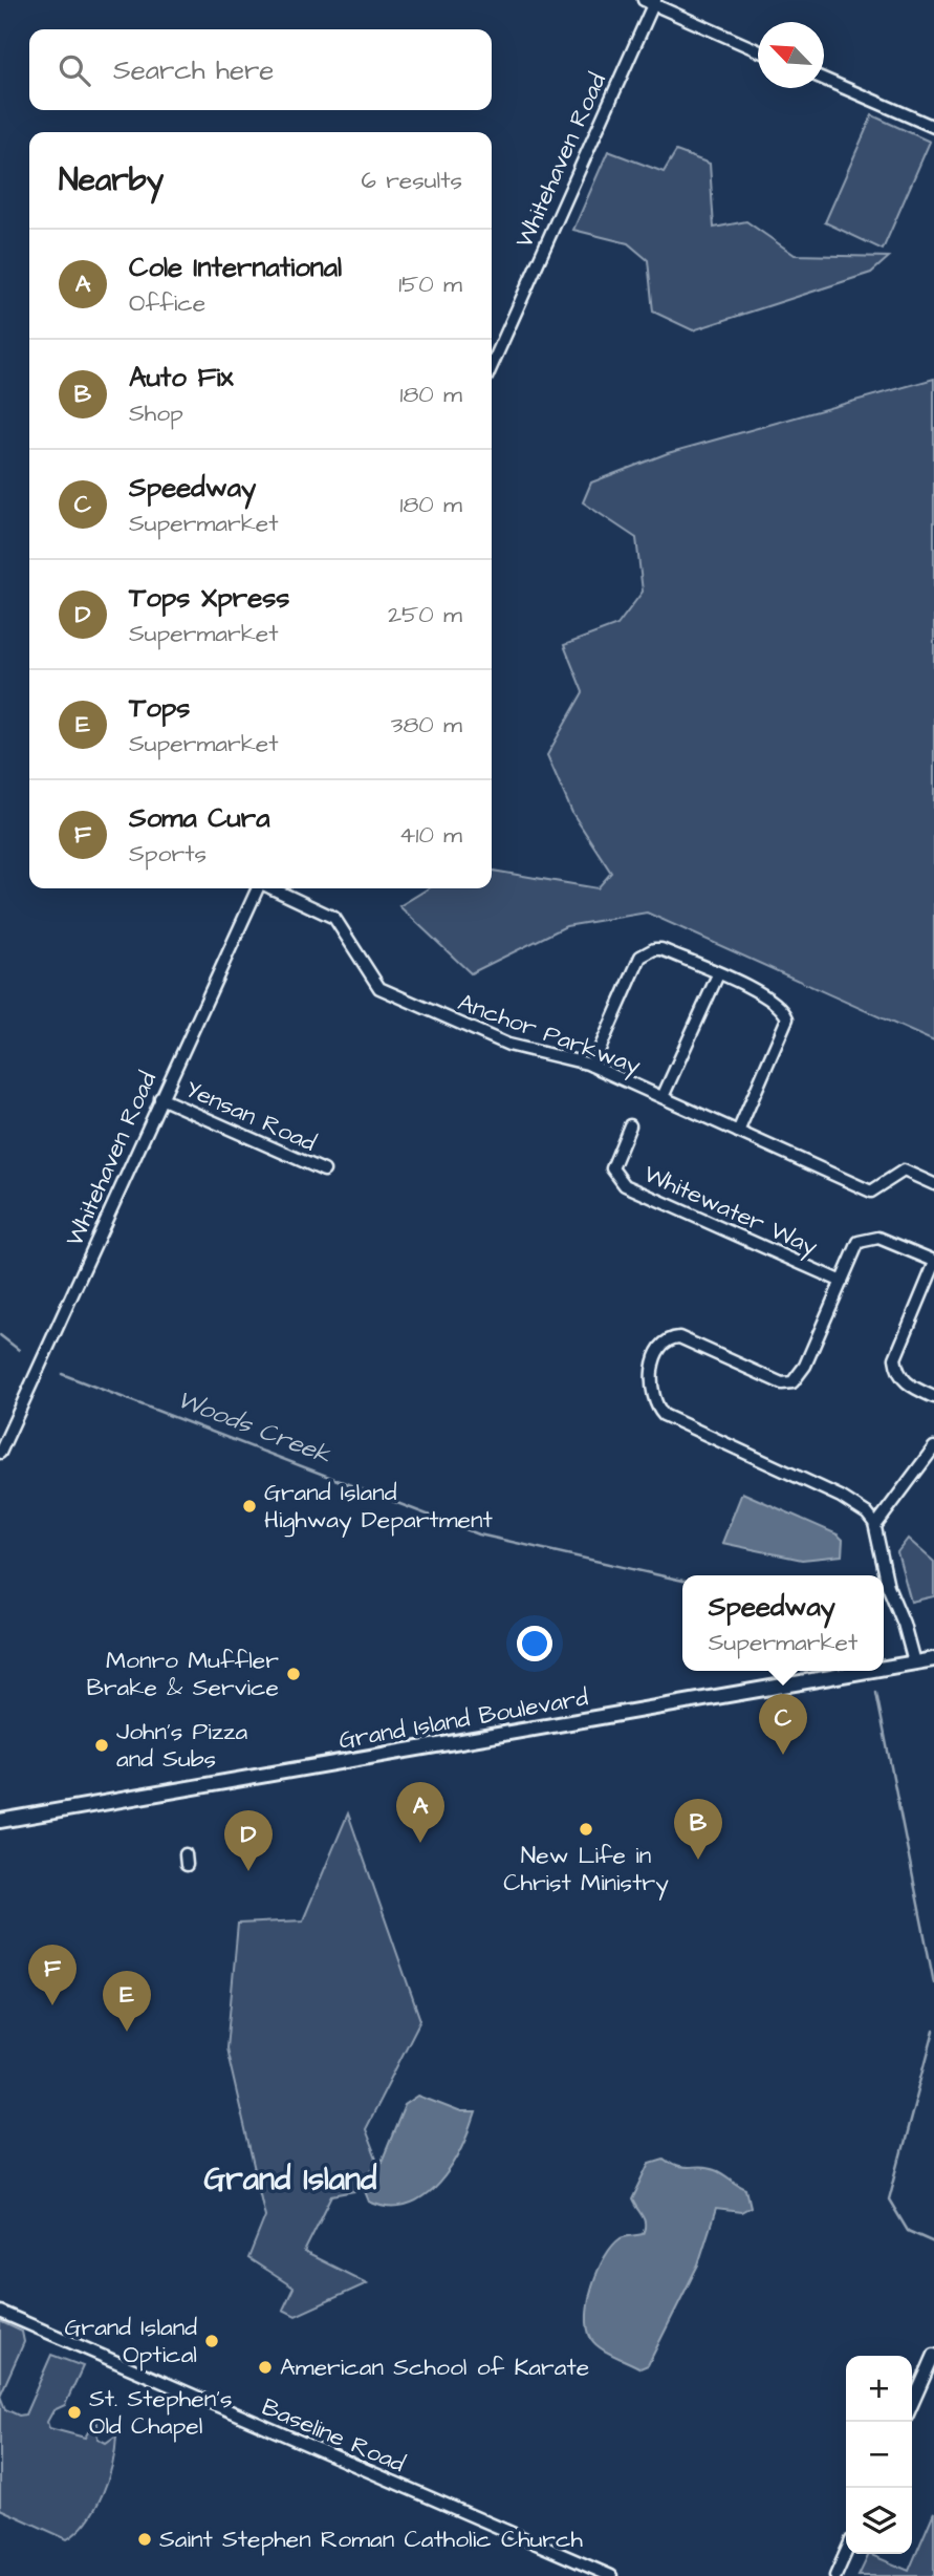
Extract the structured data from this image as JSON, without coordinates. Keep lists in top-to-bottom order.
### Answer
{
  "streets": {
    "main road": ["Grand Island Boulevard"],
    "street": [
      "Whitehaven Road",
      "Anchor Parkway",
      "Yensan Road",
      "Whitewater Way",
      "Baseline Road"
    ]
  },
  "crossings": [
    ["Whitehaven Road", "Yensan Road"]
  ],
  "districts": ["Grand Island"],
  "water": ["Woods Creek"],
  "places": [
    "Grand Island Highway Department",
    "Monro Muffler Brake & Service",
    "John's Pizza and Subs",
    "New Life in Christ Ministry",
    "Grand Island Optical",
    "American School of Karate",
    "St. Stephen's Old Chapel",
    "Saint Stephen Roman Catholic Church"
  ],
  "north": "top left",
  "page": {
    "search": "Search here",
    "heading": ["Nearby", "6 results"],
    "list": [
      {
        "mark": "A",
        "name": "Cole International",
        "note": "Office",
        "value": "150 m"
      },
      {
        "mark": "B",
        "name": "Auto Fix",
        "note": "Shop",
        "value": "180 m"
      },
      {
        "mark": "C",
        "name": "Speedway",
        "note": "Supermarket",
        "value": "180 m"
      },
      {
        "mark": "D",
        "name": "Tops Xpress",
        "note": "Supermarket",
        "value": "250 m"
      },
      {
        "mark": "E",
        "name": "Tops",
        "note": "Supermarket",
        "value": "380 m"
      },
      {
        "mark": "F",
        "name": "Soma Cura",
        "note": "Sports",
        "value": "410 m"
      }
    ],
    "popup": ["Speedway", "Supermarket"],
    "pins": [
      "C",
      "A",
      "B",
      "D",
      "F",
      "E"
    ],
    "map_buttons": ["+", "−"]
  }
}
